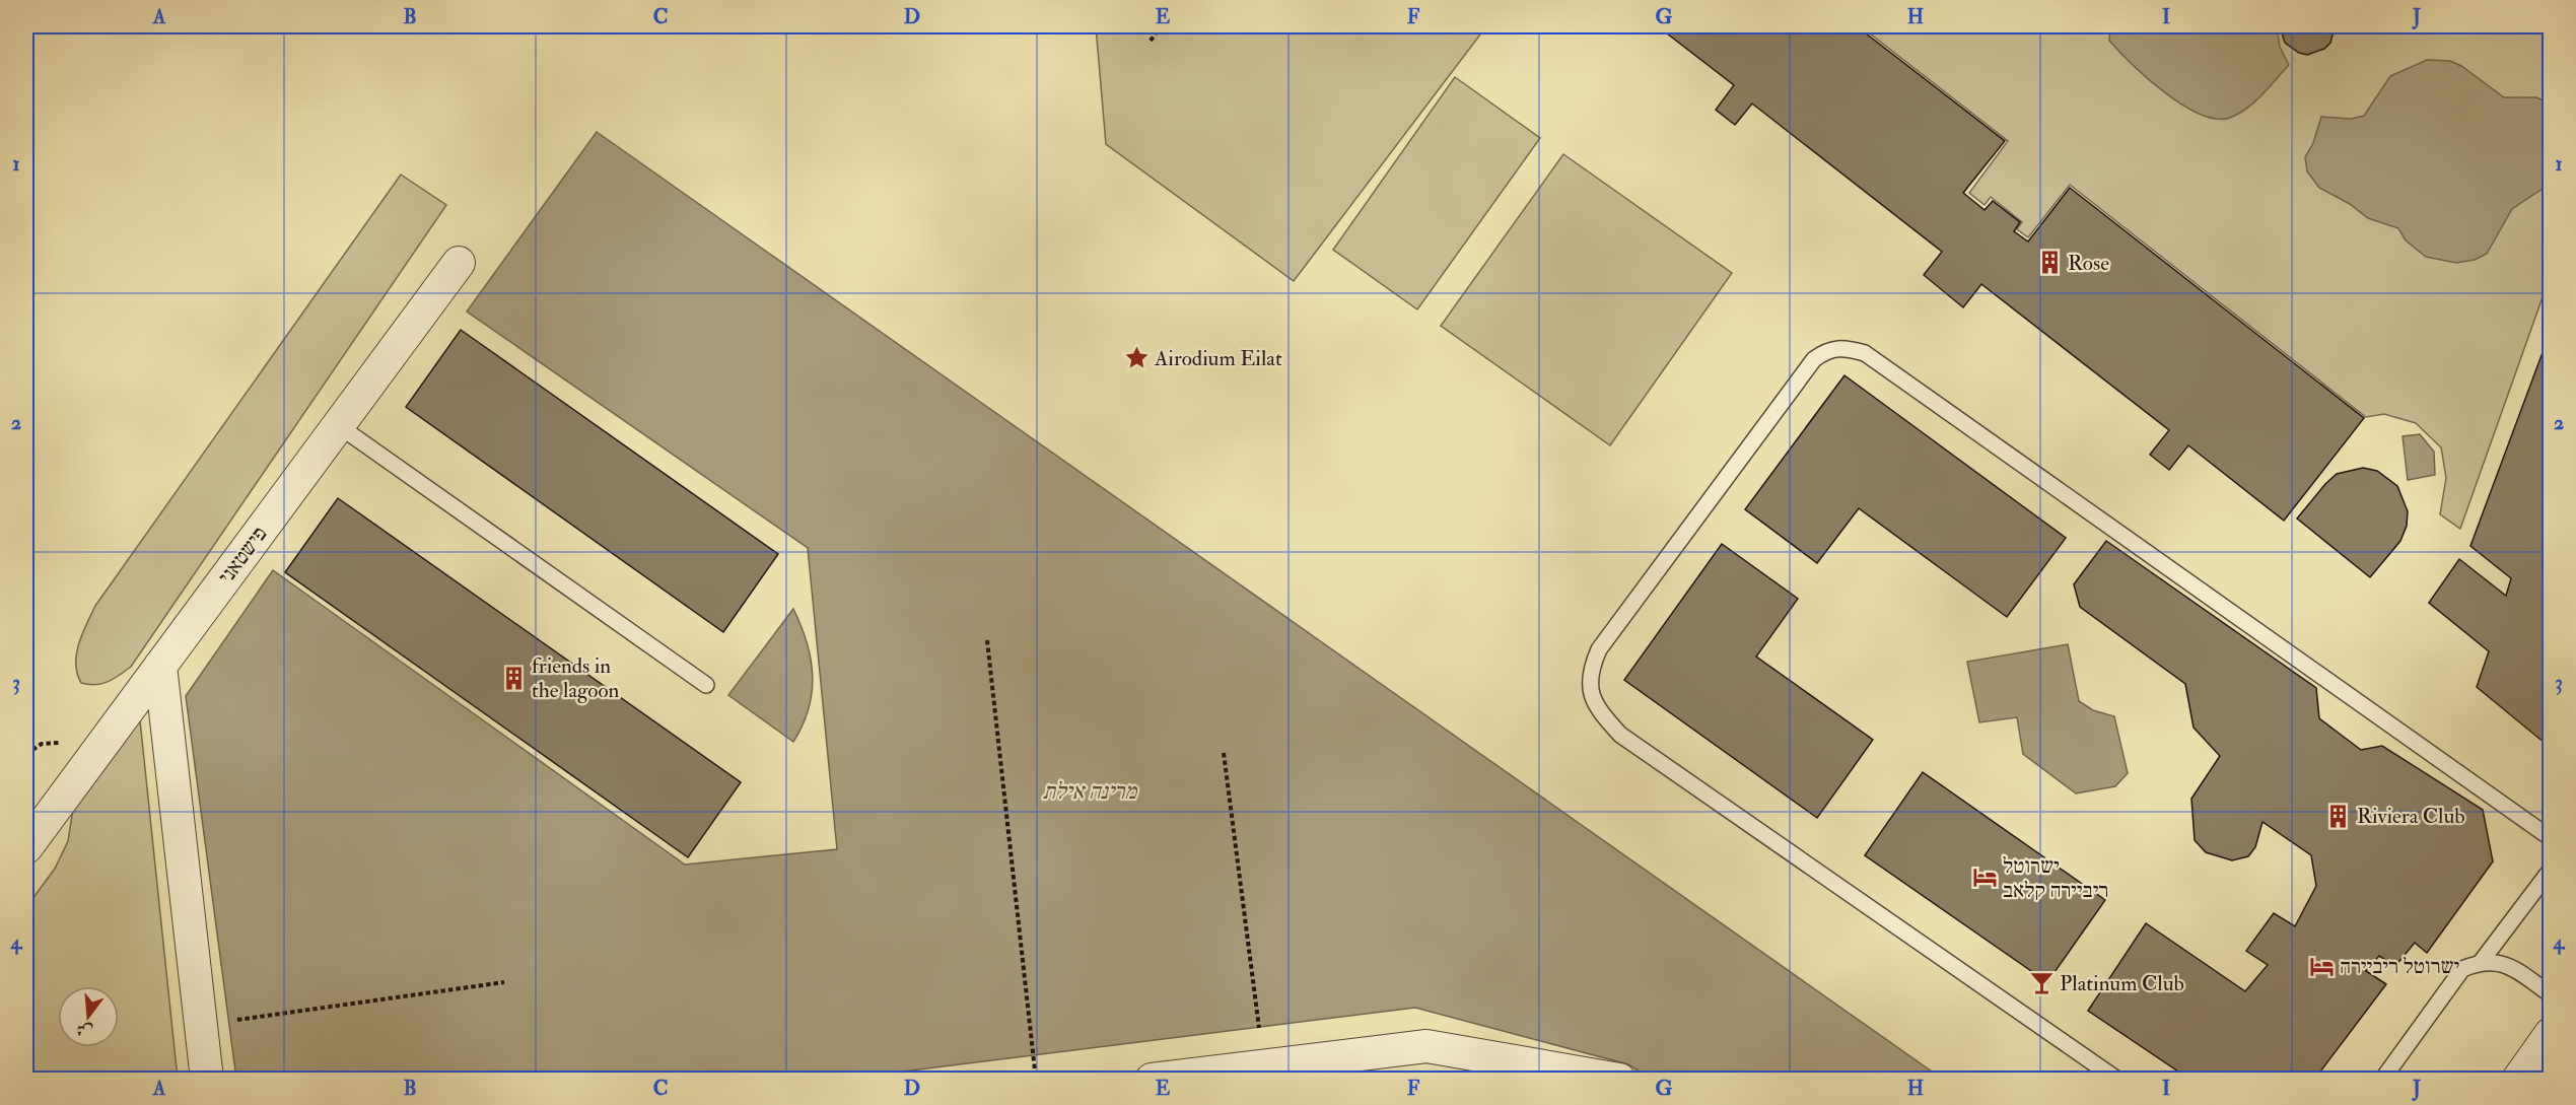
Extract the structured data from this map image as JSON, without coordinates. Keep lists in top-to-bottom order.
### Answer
{
  "streets": {
    "street": ["פישטאני"]
  },
  "water": ["מרינה אילת"],
  "places": {
    "building": ["Rose", "friends in the lagoon", "Riviera Club"],
    "place": ["Airodium Eilat"],
    "hotel": ["ישרוטל ריביירה קלאב", "ישרוטל ריביירה"],
    "bar": ["Platinum Club"]
  },
  "north": "bottom",
  "grid": {
    "columns": [
      "A",
      "B",
      "C",
      "D",
      "E",
      "F",
      "G",
      "H",
      "I",
      "J"
    ],
    "rows": [
      "1",
      "2",
      "3",
      "4"
    ]
  }
}
